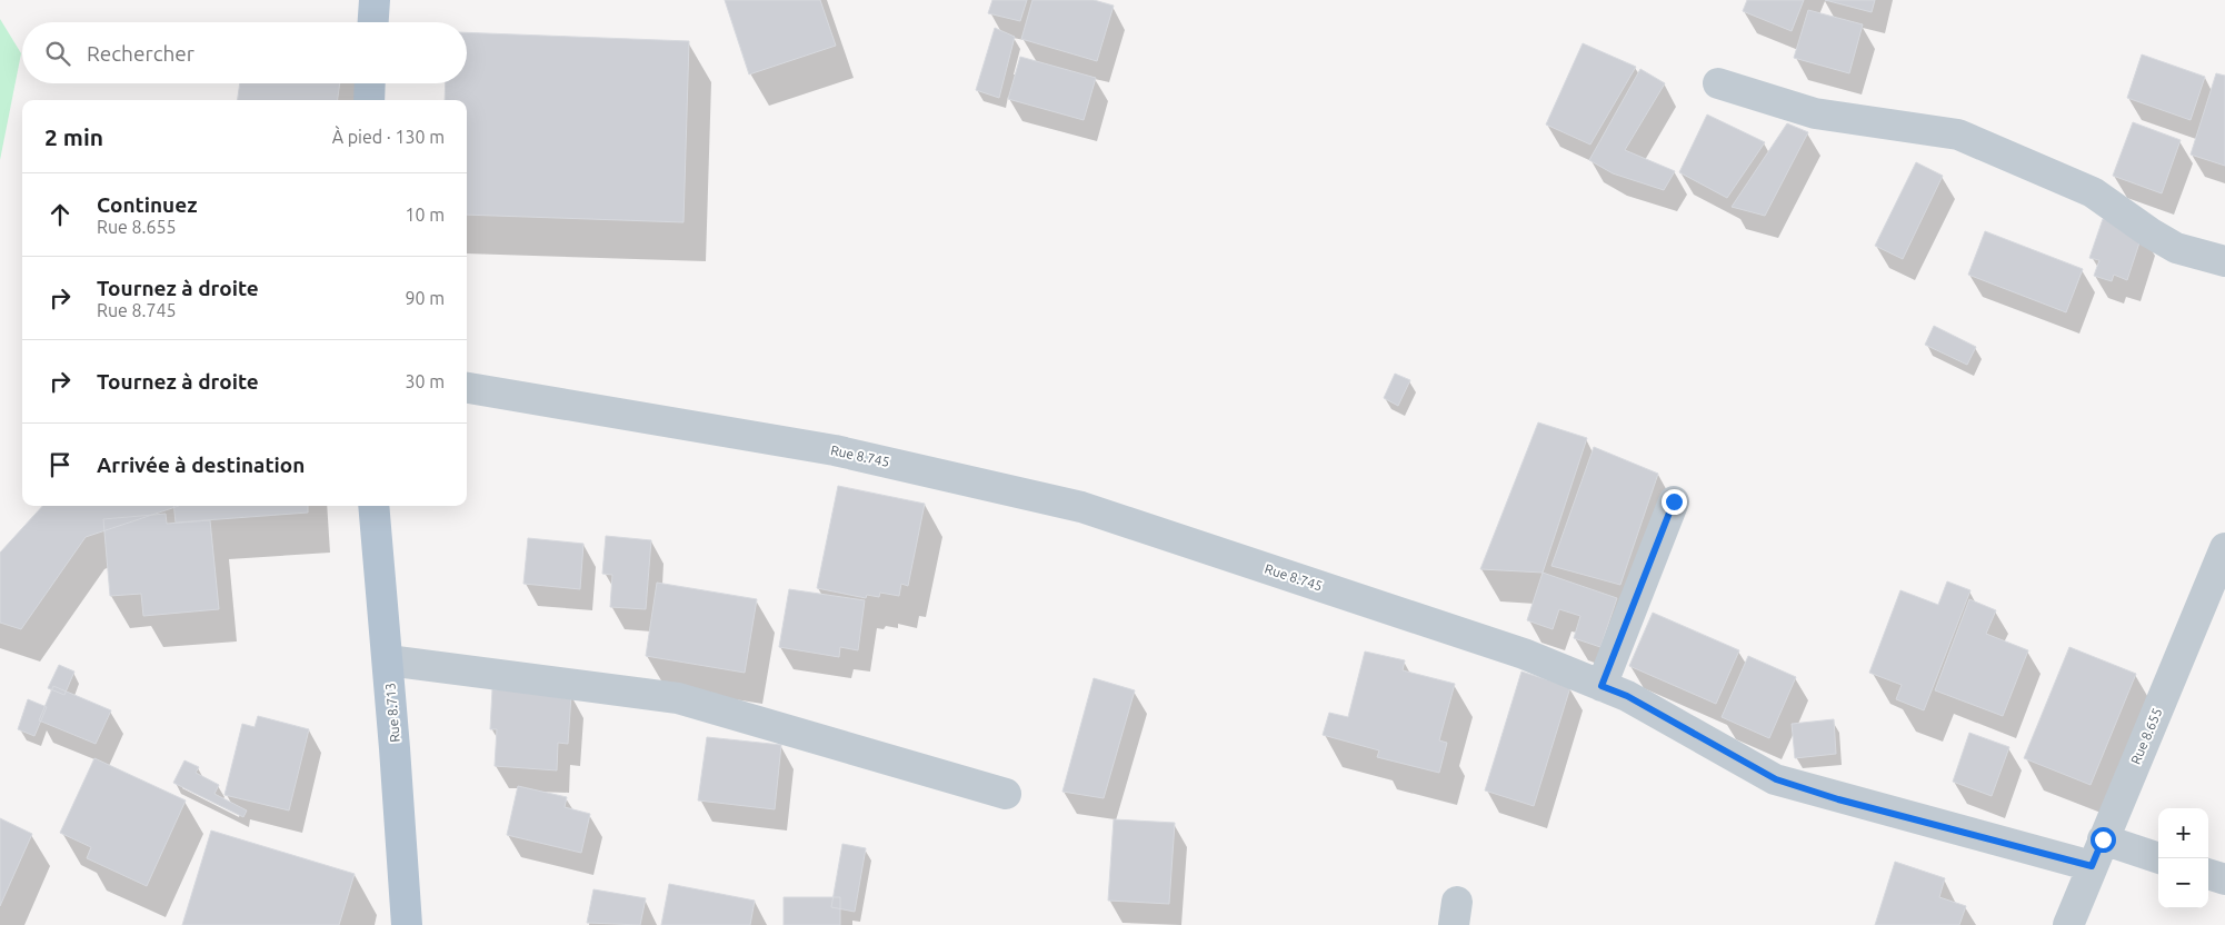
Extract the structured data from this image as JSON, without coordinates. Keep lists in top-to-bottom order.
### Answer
{
  "streets": {
    "main road": ["Rue 8.713"],
    "street": ["Rue 8.745", "Rue 8.655"]
  },
  "crossings": [
    ["Rue 8.745", "Rue 8.655"]
  ],
  "page": {
    "search": "Rechercher",
    "heading": ["2 min", "À pied · 130 m"],
    "list": [
      ["Continuez", "Rue 8.655", "10 m"],
      ["Tournez à droite", "Rue 8.745", "90 m"],
      ["Tournez à droite", "30 m"],
      "Arrivée à destination"
    ],
    "map_buttons": ["+", "−"]
  }
}
